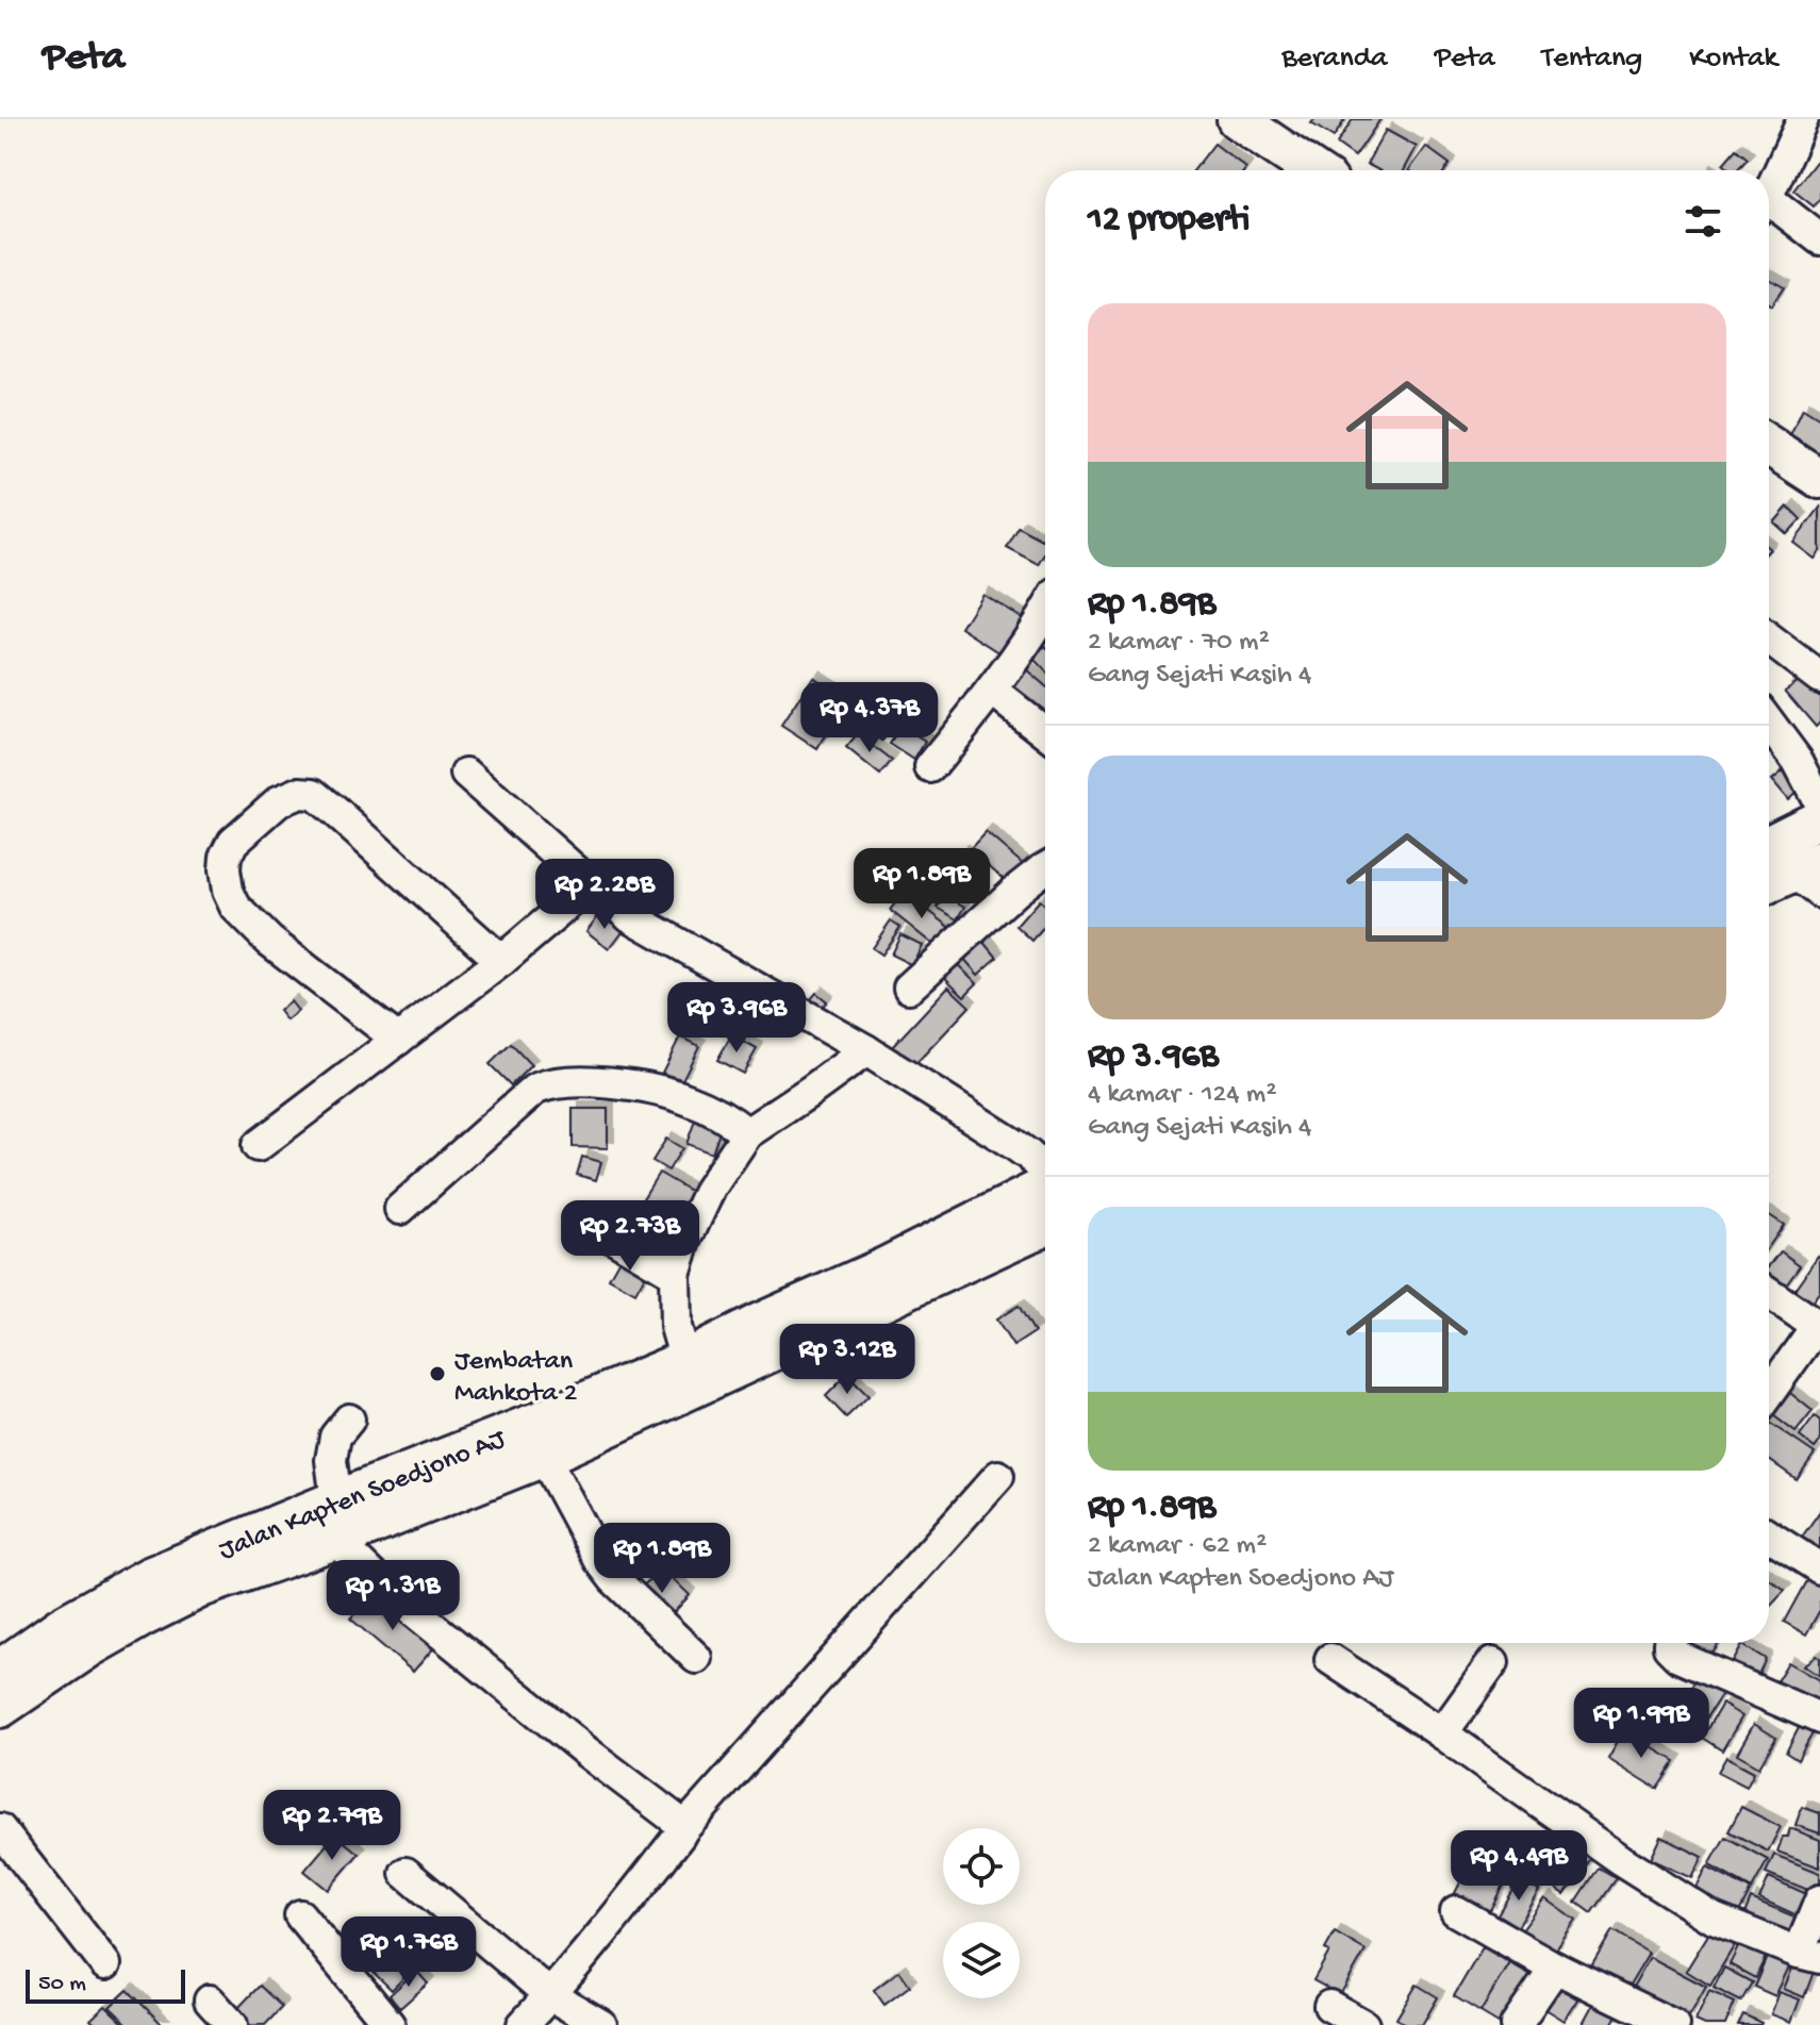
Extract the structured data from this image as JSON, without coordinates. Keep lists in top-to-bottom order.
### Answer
{
  "streets": {
    "main road": ["Jalan Kapten Soedjono AJ"]
  },
  "places": ["Jembatan Mahkota 2"],
  "scale_bar": "50 m",
  "page": {
    "header": "Peta",
    "nav": [
      "Beranda",
      "Peta",
      "Tentang",
      "Kontak"
    ],
    "heading": "12 properti",
    "list": [
      {
        "name": "Rp 1.89B",
        "note": "2 kamar · 70 m² · Gang Sejati Kasih 4"
      },
      {
        "name": "Rp 3.96B",
        "note": "4 kamar · 124 m² · Gang Sejati Kasih 4"
      },
      {
        "name": "Rp 1.89B",
        "note": "2 kamar · 62 m² · Jalan Kapten Soedjono AJ"
      }
    ],
    "price": [
      "Rp 4.37B",
      "Rp 1.89B",
      "Rp 2.28B",
      "Rp 3.96B",
      "Rp 2.73B",
      "Rp 3.12B",
      "Rp 1.89B",
      "Rp 1.31B",
      "Rp 1.99B",
      "Rp 2.79B",
      "Rp 4.49B",
      "Rp 1.76B"
    ],
    "scale": "50 m"
  }
}
